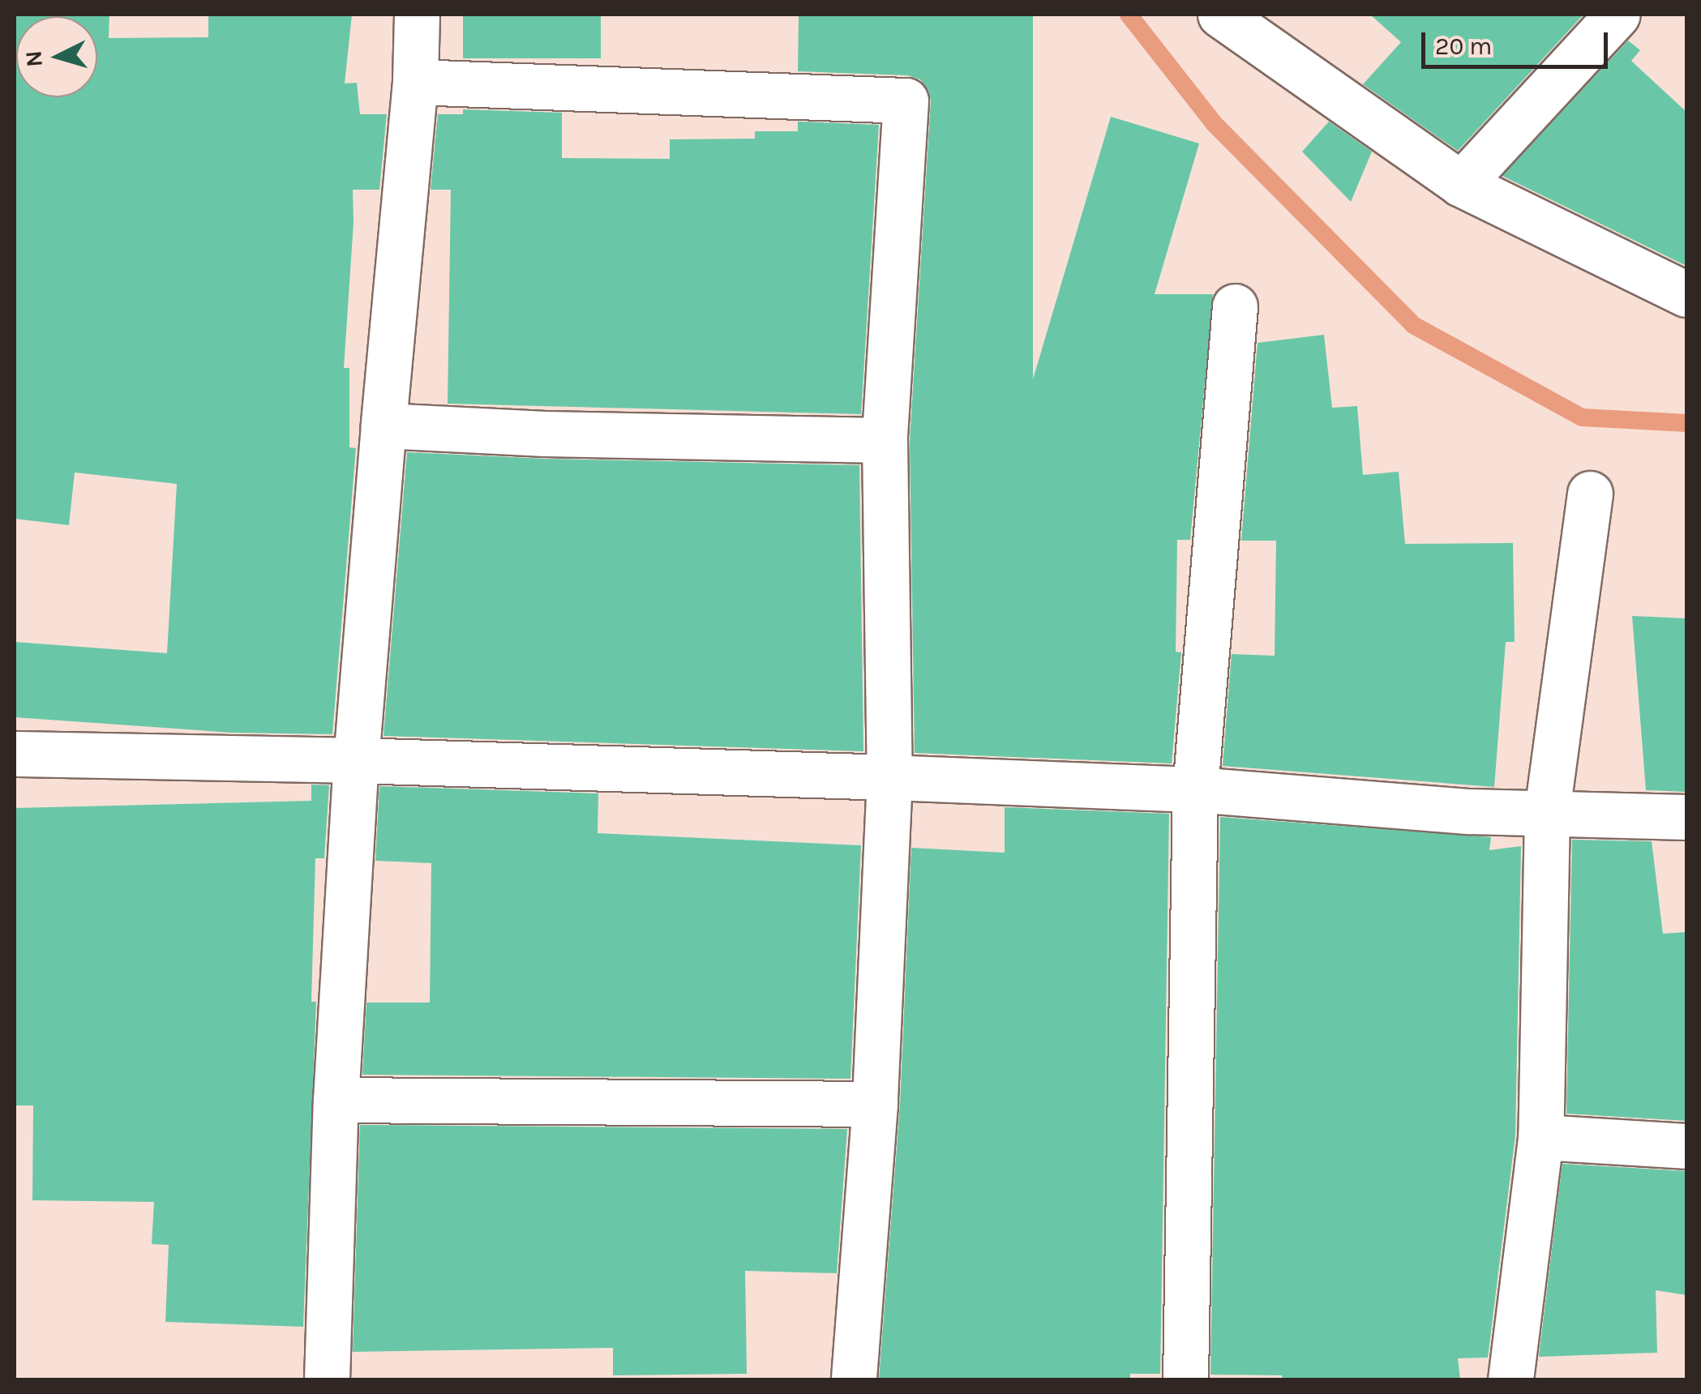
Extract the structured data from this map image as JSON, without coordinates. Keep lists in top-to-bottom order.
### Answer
{
  "scale_bar": "20 m",
  "north": "left"
}
